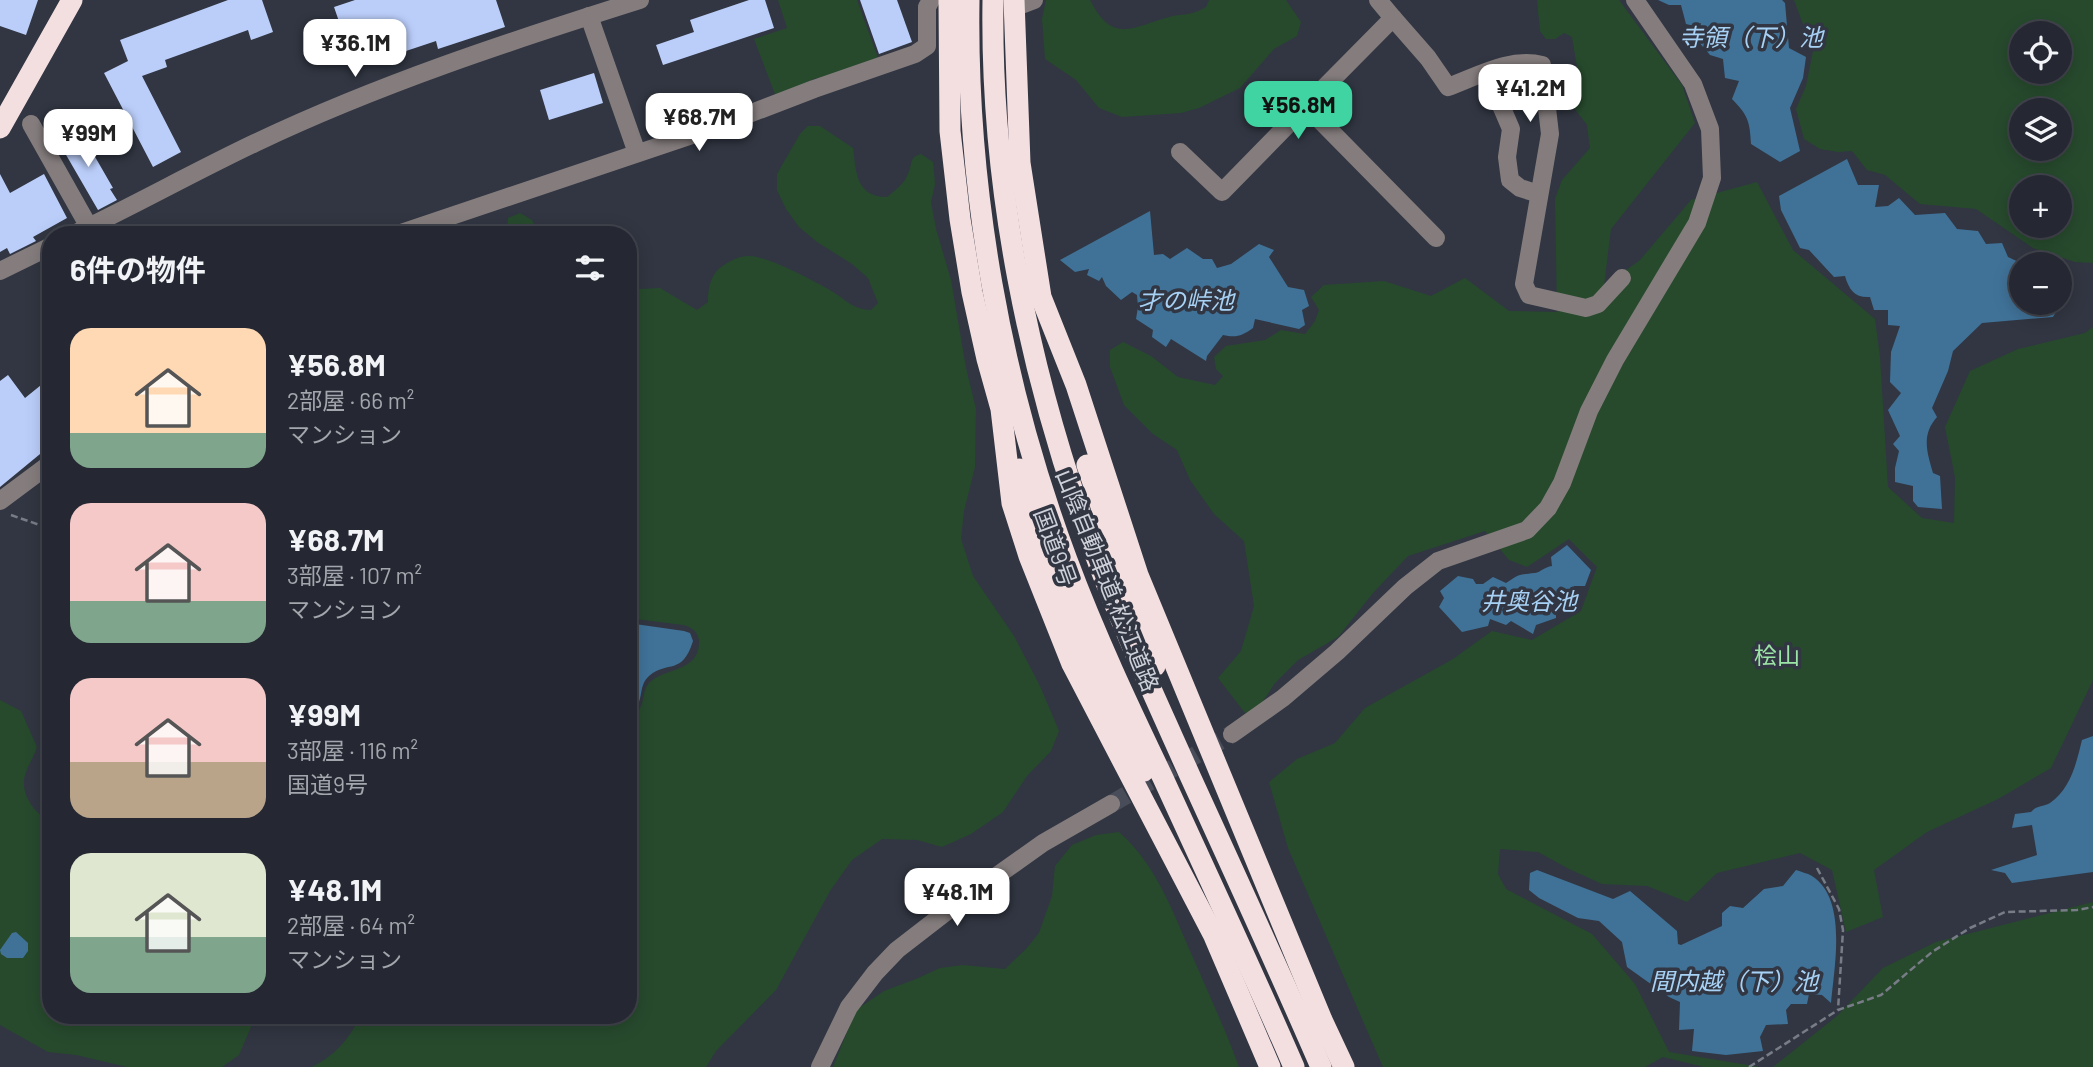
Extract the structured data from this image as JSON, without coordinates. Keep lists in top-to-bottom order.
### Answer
{
  "streets": {
    "highway": ["国道9号", "山陰自動車道;松江道路"]
  },
  "water": [
    "寺領（下）池",
    "才の峠池",
    "井奥谷池",
    "間内越（下）池"
  ],
  "parks": ["桧山"],
  "page": {
    "price": [
      "¥36.1M",
      "¥41.2M",
      "¥56.8M",
      "¥68.7M",
      "¥99M",
      "¥48.1M"
    ],
    "map_buttons": ["+", "−"],
    "heading": "6件の物件",
    "list": [
      {
        "name": "¥56.8M",
        "note": "2部屋 · 66 m² · マンション"
      },
      {
        "name": "¥68.7M",
        "note": "3部屋 · 107 m² · マンション"
      },
      {
        "name": "¥99M",
        "note": "3部屋 · 116 m² · 国道9号"
      },
      {
        "name": "¥48.1M",
        "note": "2部屋 · 64 m² · マンション"
      }
    ]
  }
}
